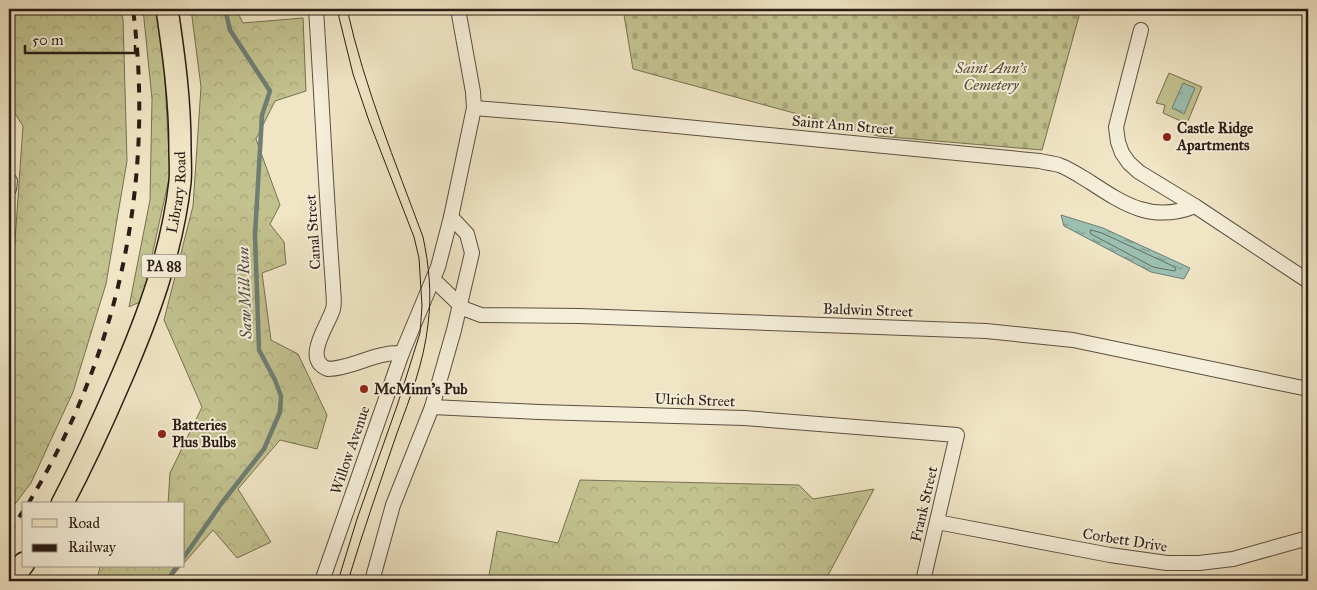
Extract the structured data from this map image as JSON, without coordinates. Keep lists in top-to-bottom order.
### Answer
{
  "streets": {
    "main road": ["Library Road", "PA 88"],
    "street": [
      "Saint Ann Street",
      "Canal Street",
      "Baldwin Street",
      "Ulrich Street",
      "Willow Avenue",
      "Frank Street",
      "Corbett Drive"
    ]
  },
  "crossings": [
    ["Saint Ann Street", "Willow Avenue"],
    ["Canal Street", "Willow Avenue"],
    ["Baldwin Street", "Willow Avenue"],
    ["Ulrich Street", "Frank Street"],
    ["Frank Street", "Corbett Drive"]
  ],
  "water": ["Saw Mill Run"],
  "parks": ["Saint Ann's Cemetery"],
  "places": ["Castle Ridge Apartments", "McMinn's Pub", "Batteries Plus Bulbs"],
  "legend": ["Road", "Railway"],
  "scale_bar": "50 m"
}
